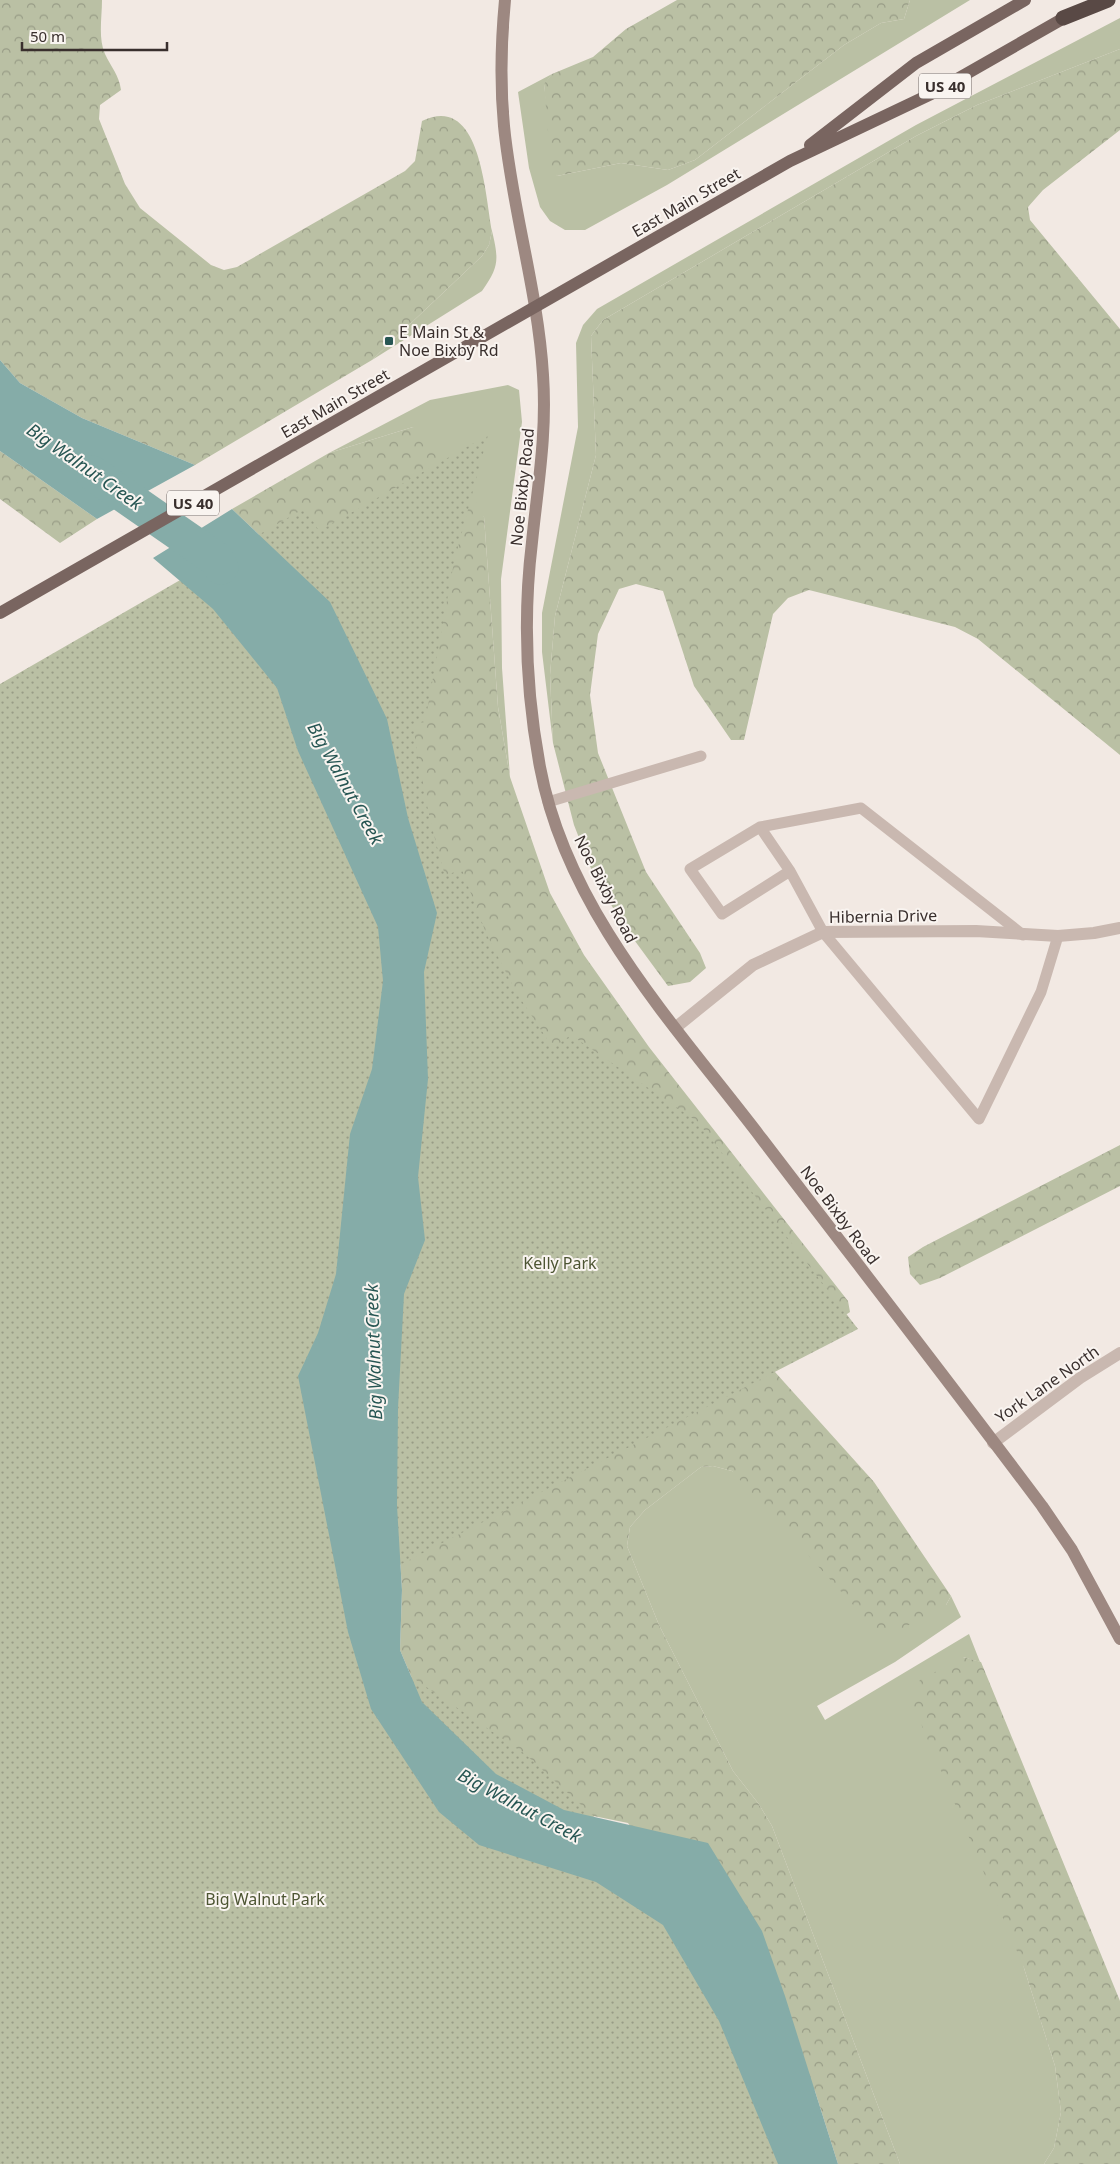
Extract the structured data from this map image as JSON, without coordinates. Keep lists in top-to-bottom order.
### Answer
{
  "streets": {
    "main road": ["US 40", "East Main Street"],
    "street": ["Noe Bixby Road", "Hibernia Drive", "York Lane North"]
  },
  "crossings": [
    ["East Main Street", "Noe Bixby Road"],
    ["Noe Bixby Road", "Hibernia Drive"],
    ["Noe Bixby Road", "York Lane North"]
  ],
  "water": ["Big Walnut Creek"],
  "parks": ["Kelly Park", "Big Walnut Park"],
  "places": {
    "transit": ["E Main St & Noe Bixby Rd"]
  },
  "scale_bar": "50 m"
}
